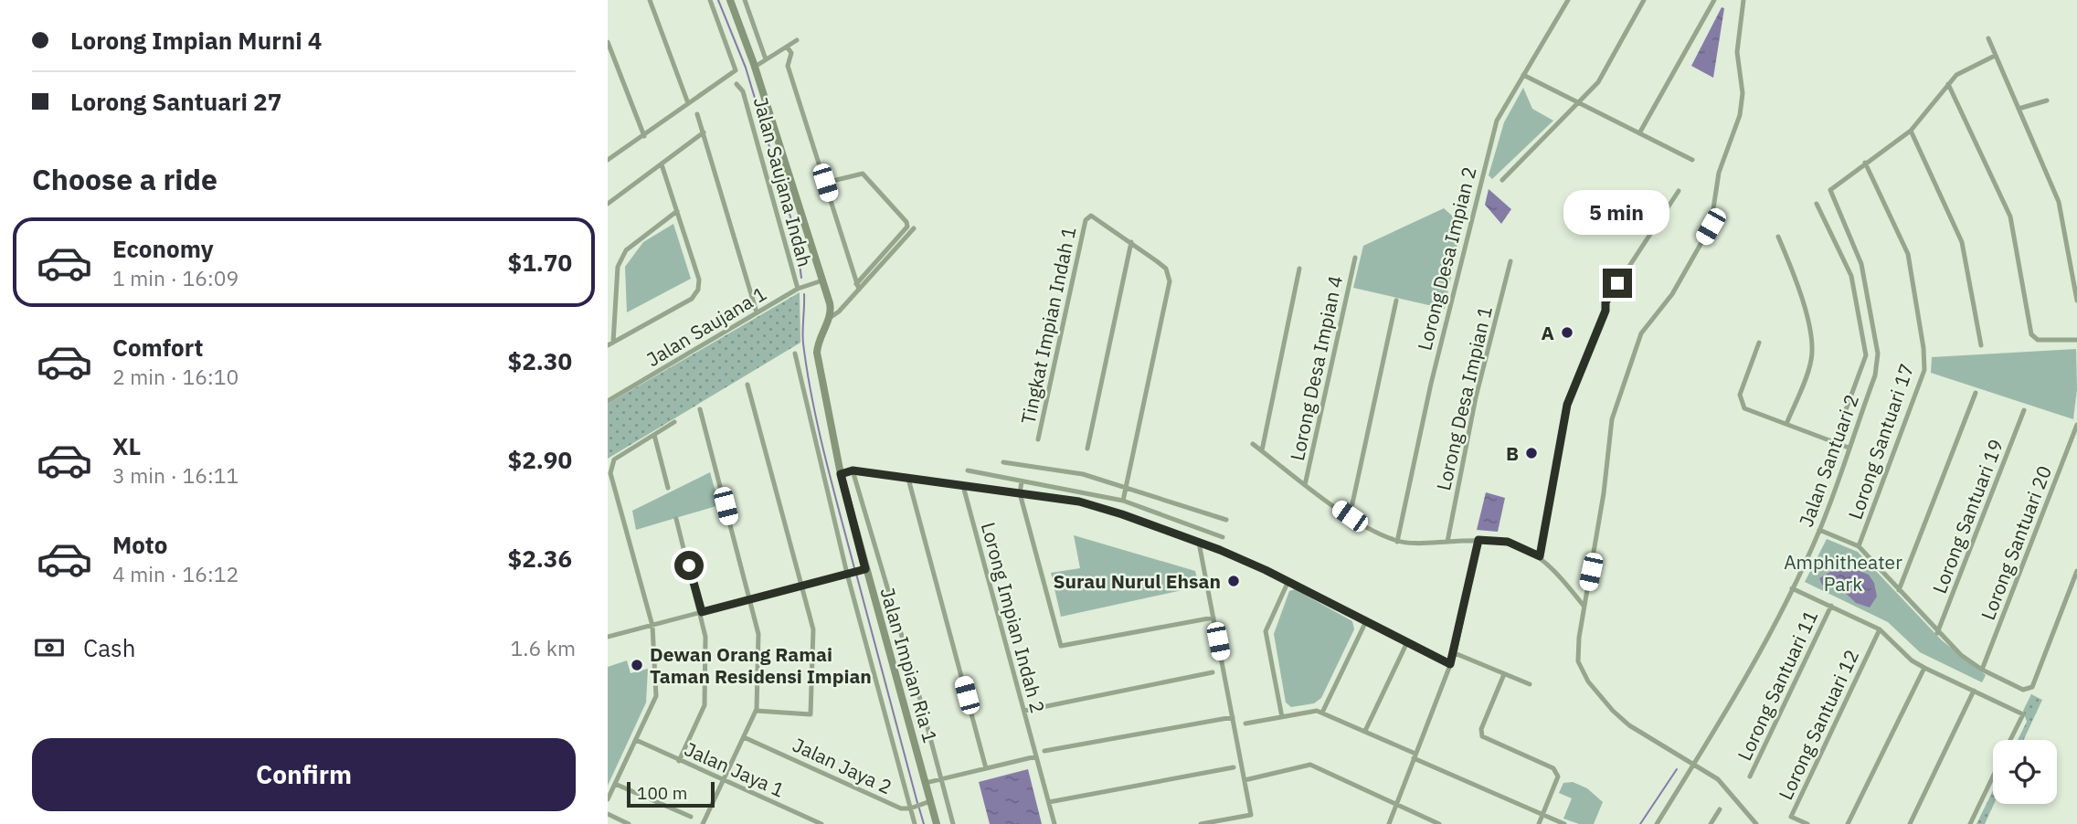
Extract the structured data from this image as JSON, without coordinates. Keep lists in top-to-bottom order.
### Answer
{
  "streets": {
    "street": [
      "Jalan Saujana Indah",
      "Lorong Desa Impian 2",
      "Tingkat Impian Indah 1",
      "Jalan Saujana 1",
      "Lorong Desa Impian 4",
      "Lorong Desa Impian 1",
      "Lorong Santuari 17",
      "Jalan Santuari 2",
      "Lorong Santuari 19",
      "Lorong Santuari 20",
      "Lorong Impian Indah 2",
      "Jalan Impian Ria 1",
      "Lorong Santuari 11",
      "Lorong Santuari 12",
      "Jalan Jaya 2",
      "Jalan Jaya 1"
    ]
  },
  "crossings": [
    ["Jalan Saujana Indah", "Jalan Saujana 1"],
    ["Jalan Saujana 1", "Jalan Impian Ria 1"],
    ["Lorong Santuari 17", "Jalan Santuari 2"]
  ],
  "parks": ["Amphitheater Park"],
  "places": [
    "A",
    "B",
    "Surau Nurul Ehsan",
    "Dewan Orang Ramai Taman Residensi Impian"
  ],
  "scale_bar": "100 m",
  "page": {
    "banner": ["Lorong Impian Murni 4", "Lorong Santuari 27"],
    "heading": "Choose a ride",
    "bubble": "5 min",
    "list": [
      {
        "name": "Economy",
        "note": "1 min · 16:09",
        "value": "$1.70"
      },
      {
        "name": "Comfort",
        "note": "2 min · 16:10",
        "value": "$2.30"
      },
      {
        "name": "XL",
        "note": "3 min · 16:11",
        "value": "$2.90"
      },
      {
        "name": "Moto",
        "note": "4 min · 16:12",
        "value": "$2.36"
      }
    ],
    "pay": ["Cash", "1.6 km"],
    "buttons": "Confirm",
    "scale": "100 m"
  }
}
